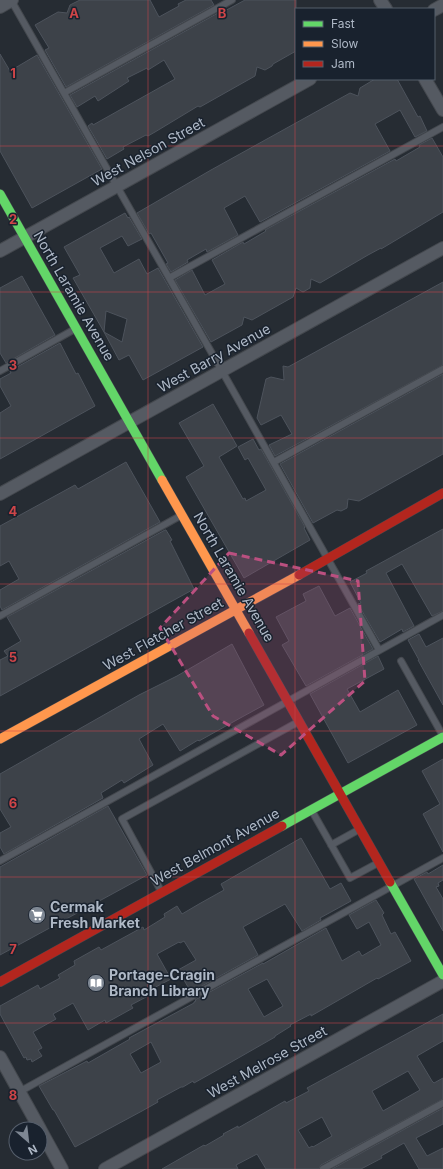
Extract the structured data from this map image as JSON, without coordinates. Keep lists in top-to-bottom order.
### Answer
{
  "streets": {
    "street": [
      "West Nelson Street",
      "North Laramie Avenue",
      "West Barry Avenue",
      "West Fletcher Street",
      "West Belmont Avenue",
      "West Melrose Street"
    ]
  },
  "crossings": [
    ["West Nelson Street", "North Laramie Avenue"],
    ["North Laramie Avenue", "West Barry Avenue"],
    ["North Laramie Avenue", "West Fletcher Street"],
    ["North Laramie Avenue", "West Belmont Avenue"]
  ],
  "places": {
    "supermarket": ["Cermak Fresh Market"],
    "library": ["Portage-Cragin Branch Library"]
  },
  "legend": ["Fast", "Slow", "Jam"],
  "north": "bottom right",
  "grid": {
    "columns": ["A", "B"],
    "rows": [
      "1",
      "2",
      "3",
      "4",
      "5",
      "6",
      "7",
      "8"
    ]
  }
}
